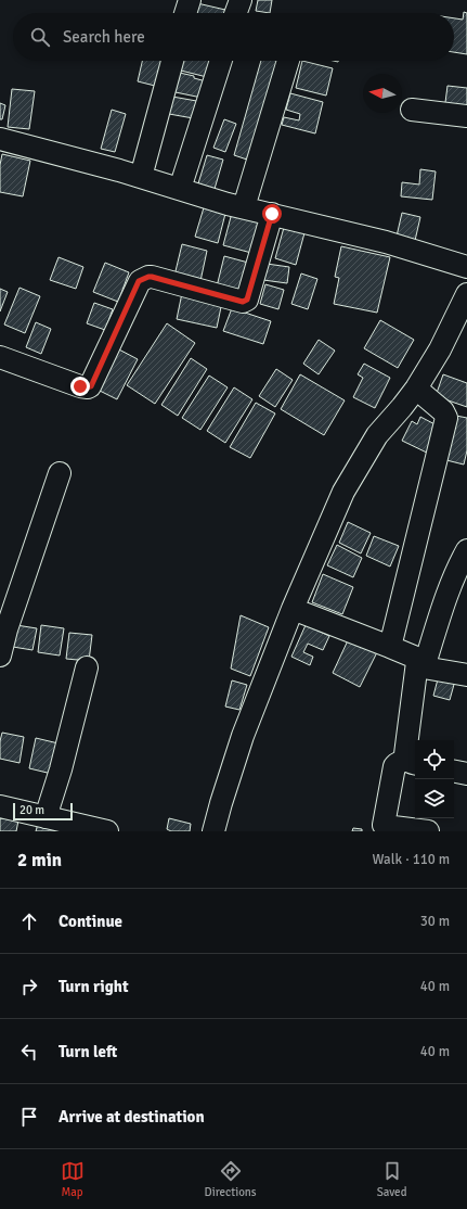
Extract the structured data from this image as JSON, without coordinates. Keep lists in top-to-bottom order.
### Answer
{
  "scale_bar": "20 m",
  "north": "left",
  "page": {
    "search": "Search here",
    "scale": "20 m",
    "heading": ["2 min", "Walk · 110 m"],
    "list": [
      ["Continue", "30 m"],
      ["Turn right", "40 m"],
      ["Turn left", "40 m"],
      "Arrive at destination"
    ],
    "nav": ["Map", "Directions", "Saved"]
  }
}
